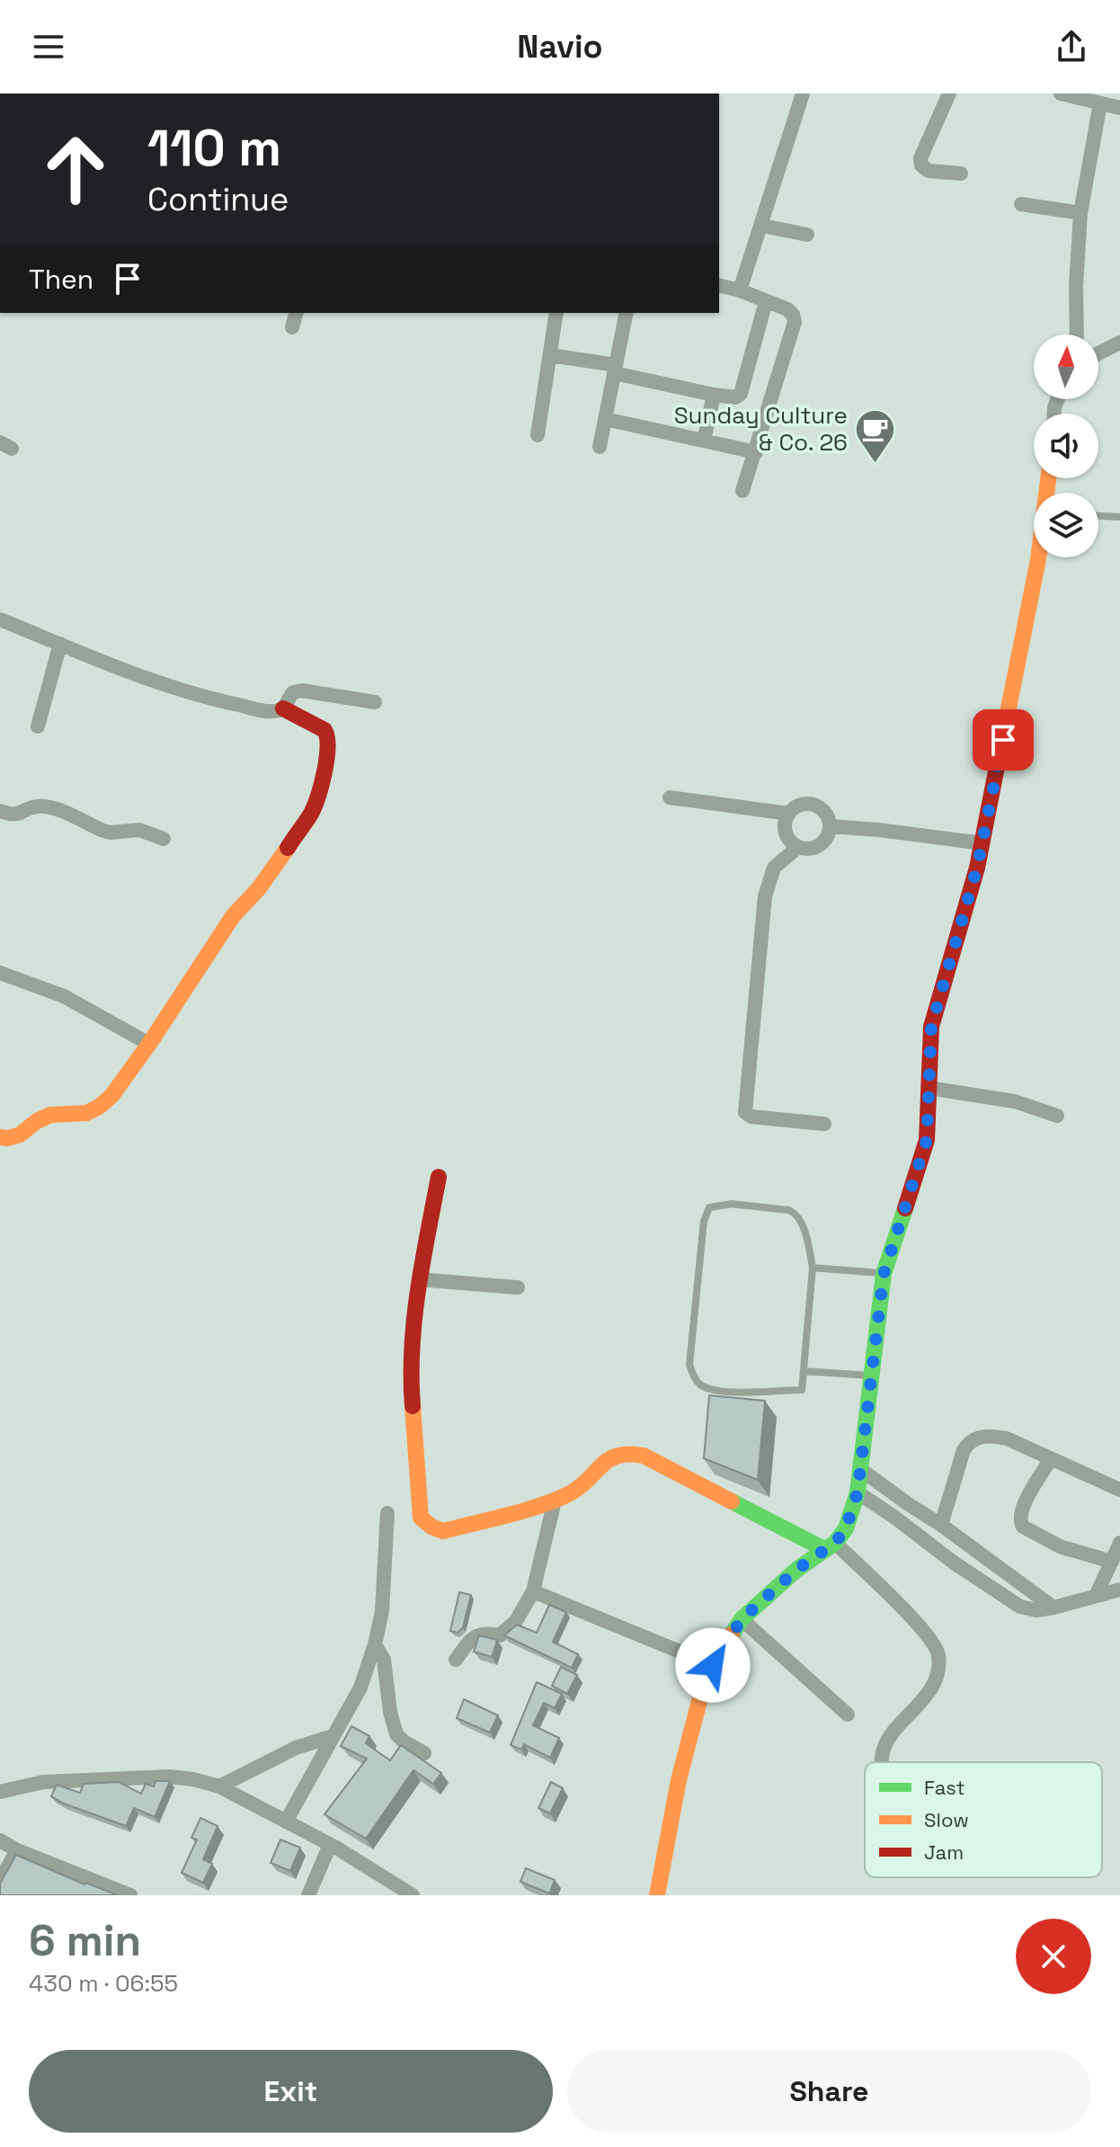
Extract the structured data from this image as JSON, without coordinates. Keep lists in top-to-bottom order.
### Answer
{
  "places": {
    "cafe": ["Sunday Culture & Co. 26"]
  },
  "legend": ["Fast", "Slow", "Jam"],
  "north": "top",
  "page": {
    "header": "Navio",
    "turn": ["110 m", "Continue"],
    "then": "Then",
    "heading": ["6 min", "430 m · 06:55"],
    "buttons": ["Exit", "Share"]
  }
}
